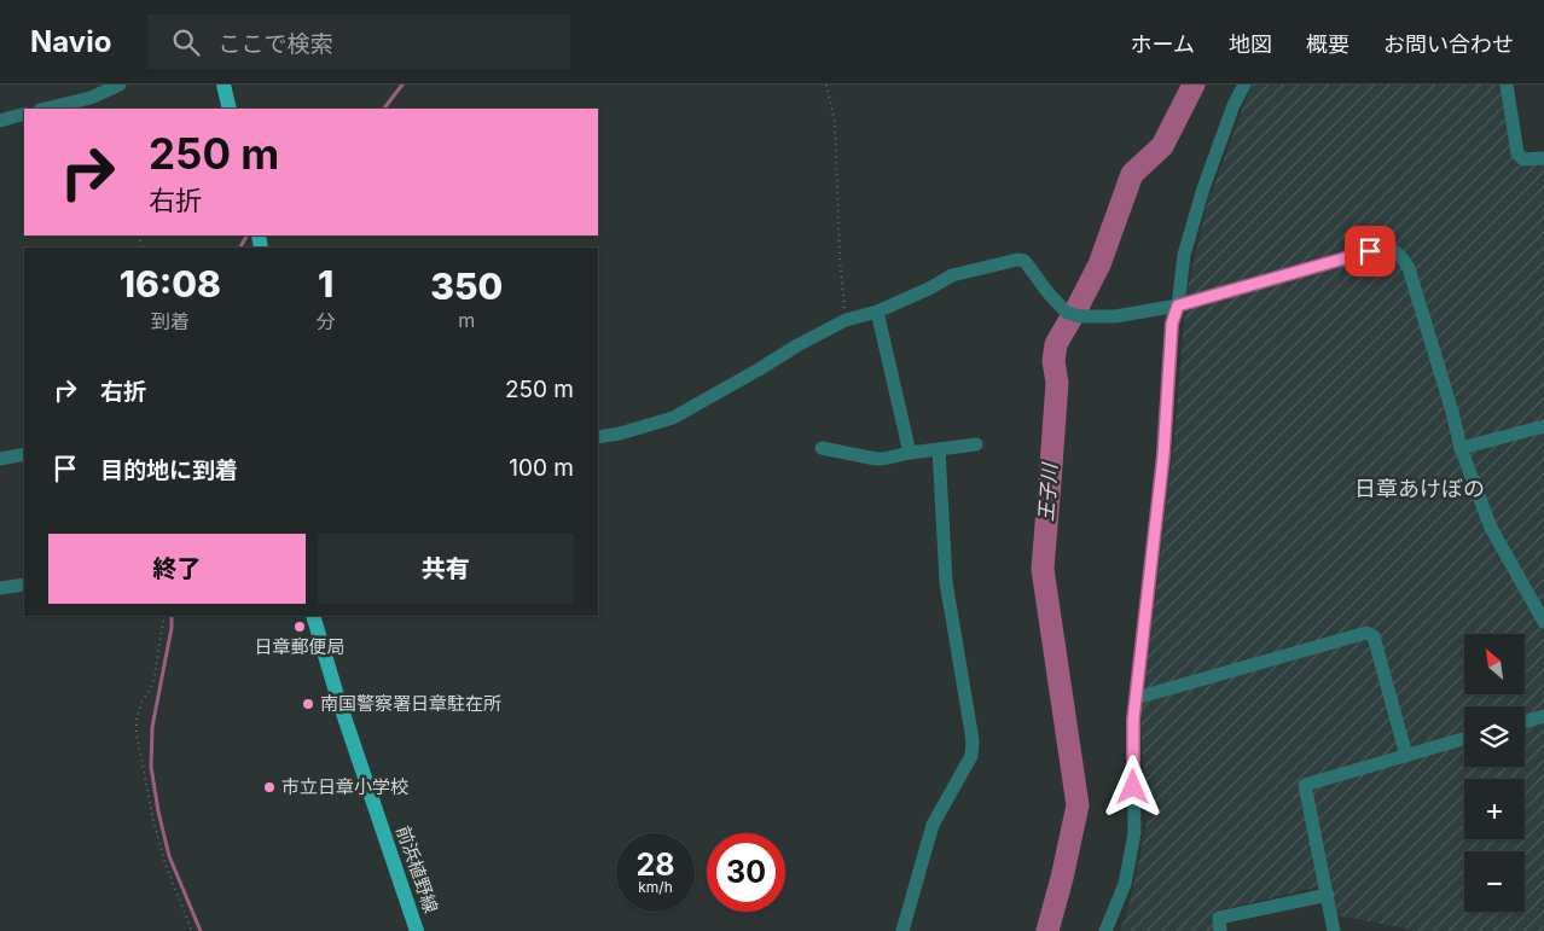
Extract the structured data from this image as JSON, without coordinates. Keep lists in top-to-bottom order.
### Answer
{
  "streets": {
    "main road": ["前浜植野線"]
  },
  "districts": ["日章あけぼの"],
  "water": ["王子川"],
  "places": ["日章郵便局", "南国警察署日章駐在所", "市立日章小学校"],
  "north": "top left",
  "page": {
    "header": "Navio",
    "search": "ここで検索",
    "nav": [
      "ホーム",
      "地図",
      "概要",
      "お問い合わせ"
    ],
    "turn": ["250 m", "右折"],
    "eta": [
      "16:08",
      "到着",
      "1",
      "分",
      "350",
      "m"
    ],
    "list": [
      {
        "name": "右折",
        "value": "250 m"
      },
      {
        "name": "目的地に到着",
        "value": "100 m"
      }
    ],
    "buttons": ["終了", "共有"],
    "map_buttons": ["+", "−"],
    "speed": "28 km/h",
    "limit": "30"
  }
}
